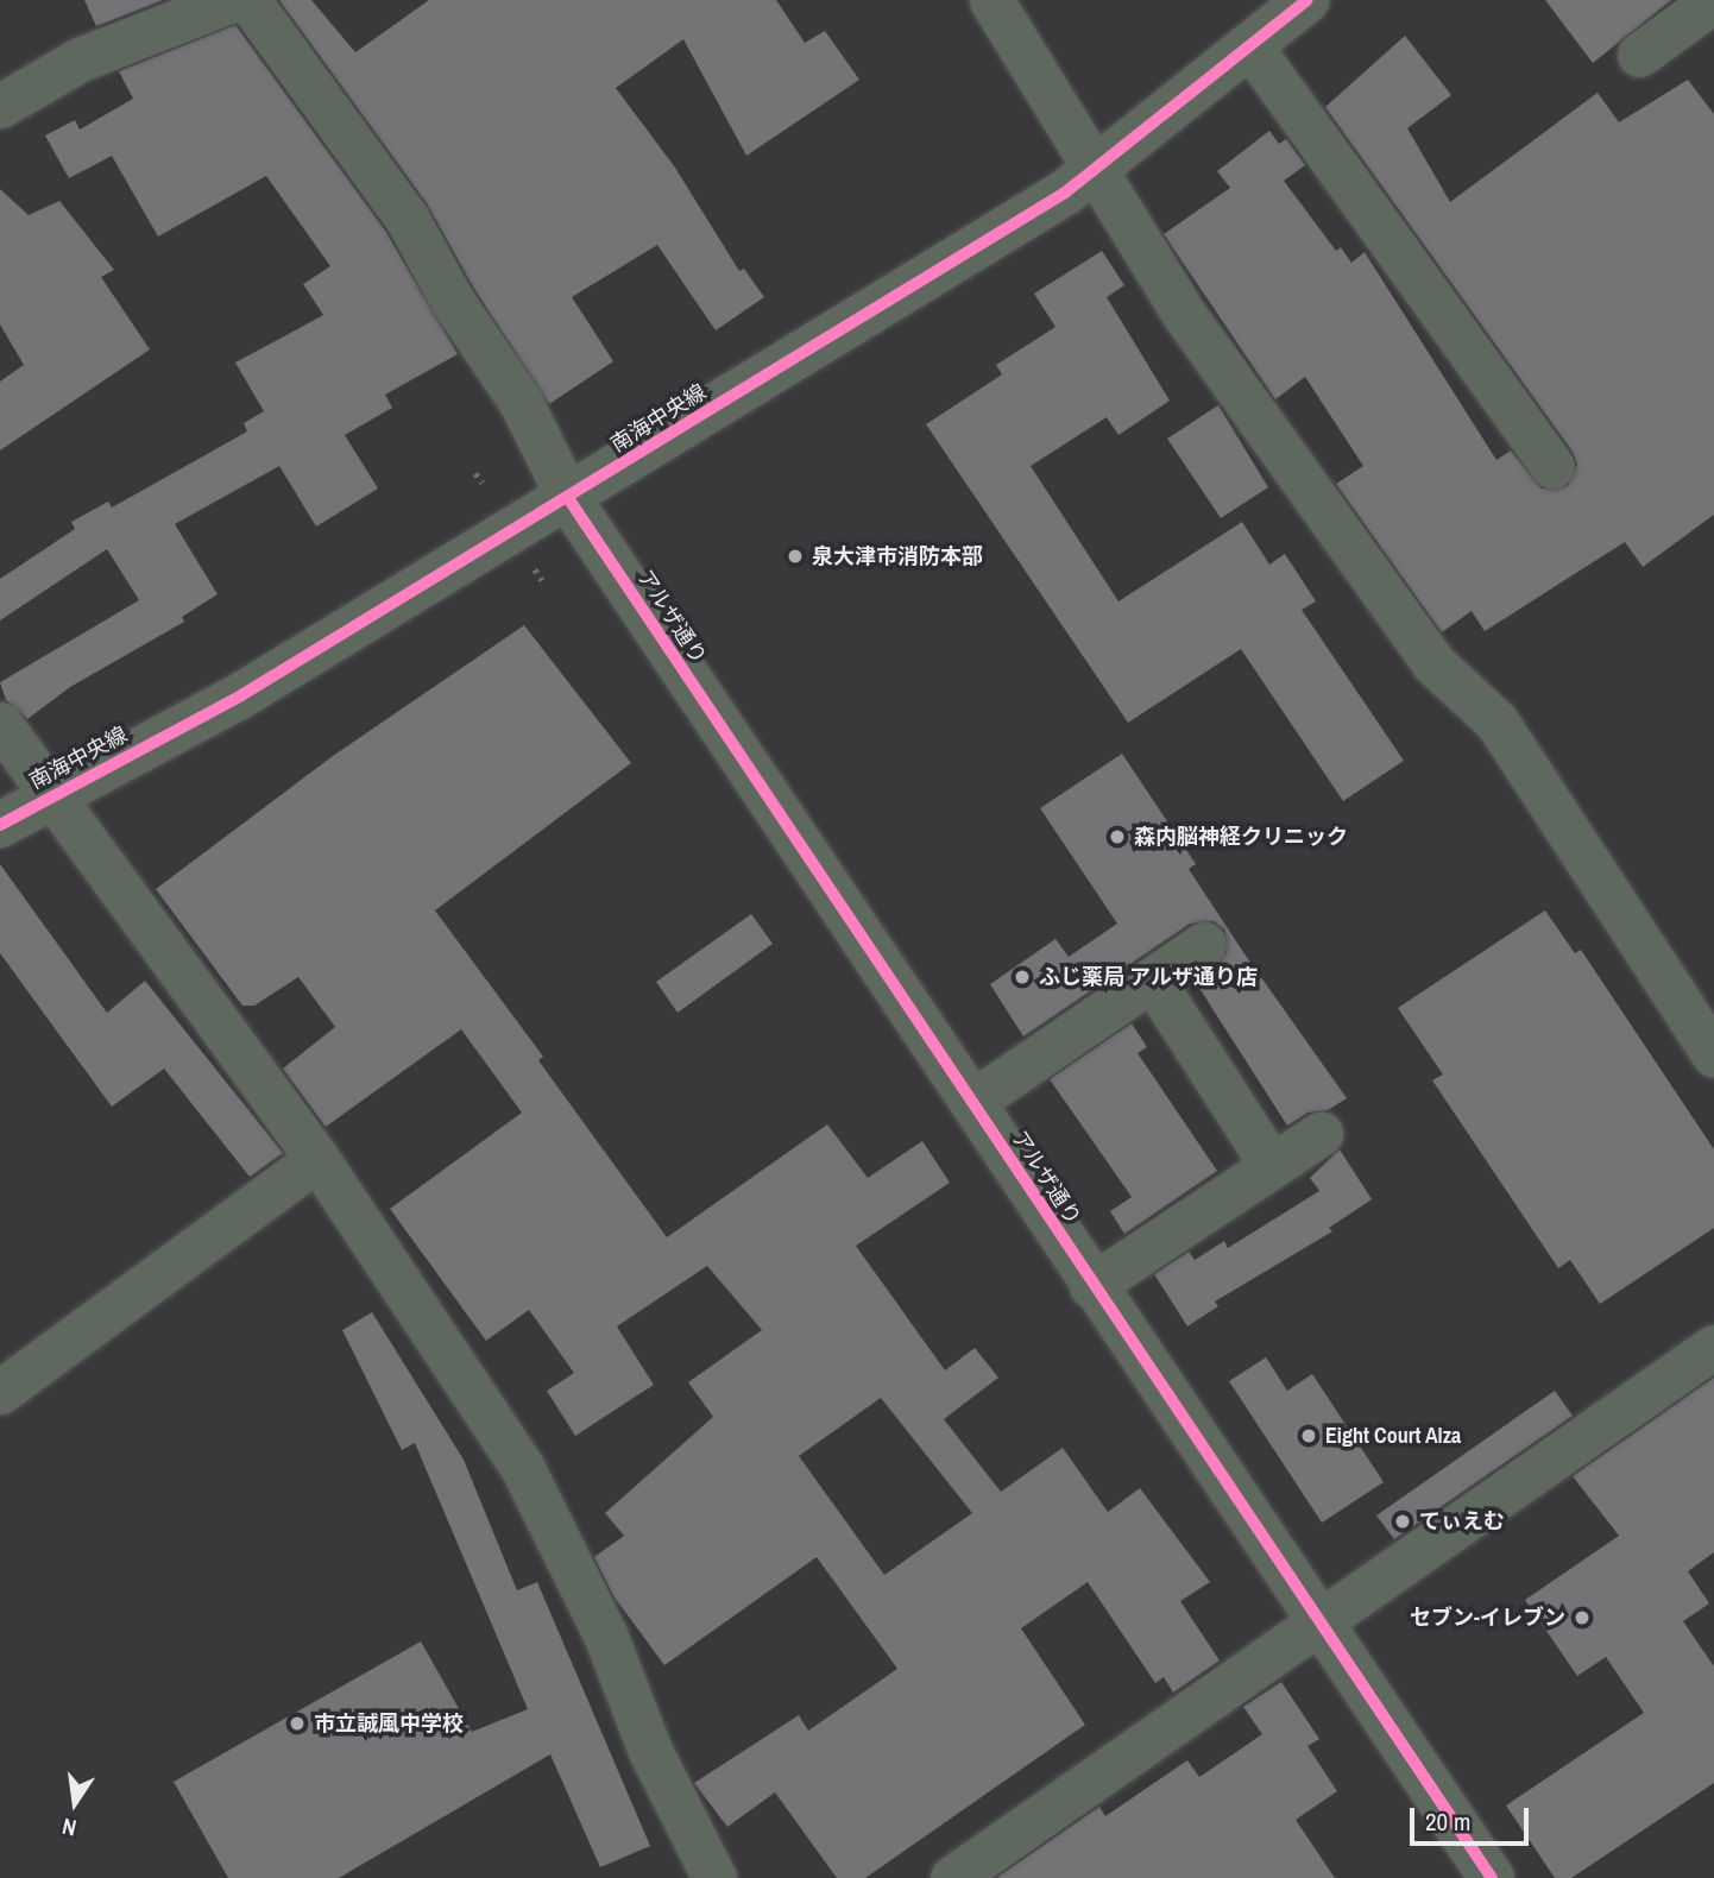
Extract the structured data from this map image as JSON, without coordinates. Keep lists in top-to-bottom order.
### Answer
{
  "streets": {
    "street": ["南海中央線", "アルザ通り"]
  },
  "crossings": [
    ["南海中央線", "アルザ通り"]
  ],
  "places": [
    "泉大津市消防本部",
    "森内脳神経クリニック",
    "ふじ薬局 アルザ通り店",
    "Eight Court Alza",
    "てぃえむ",
    "セブン-イレブン",
    "市立誠風中学校"
  ],
  "scale_bar": "20 m",
  "north": "bottom"
}
